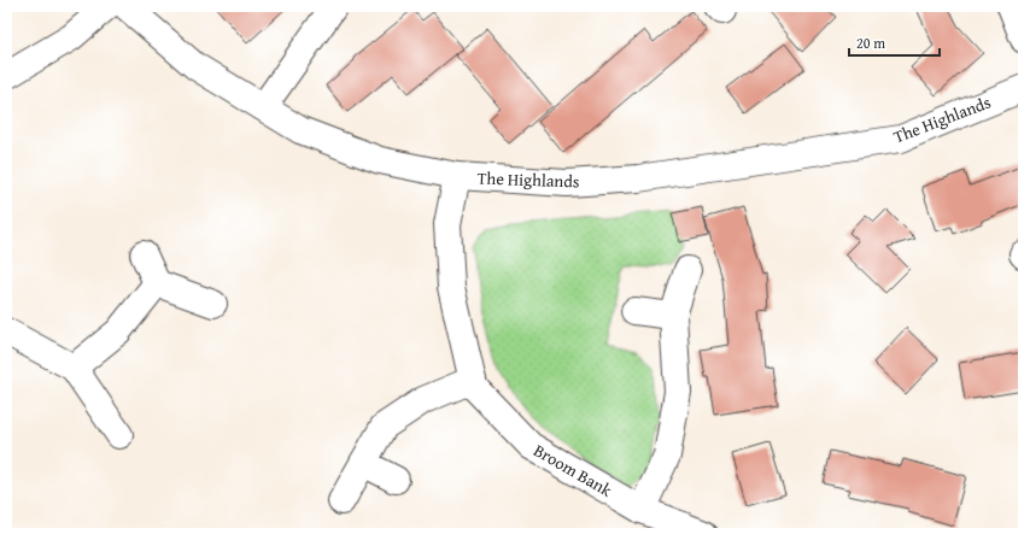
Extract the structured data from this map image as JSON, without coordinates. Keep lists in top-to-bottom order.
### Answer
{
  "streets": {
    "street": ["The Highlands", "Broom Bank"]
  },
  "crossings": [
    ["The Highlands", "Broom Bank"]
  ],
  "scale_bar": "20 m"
}
